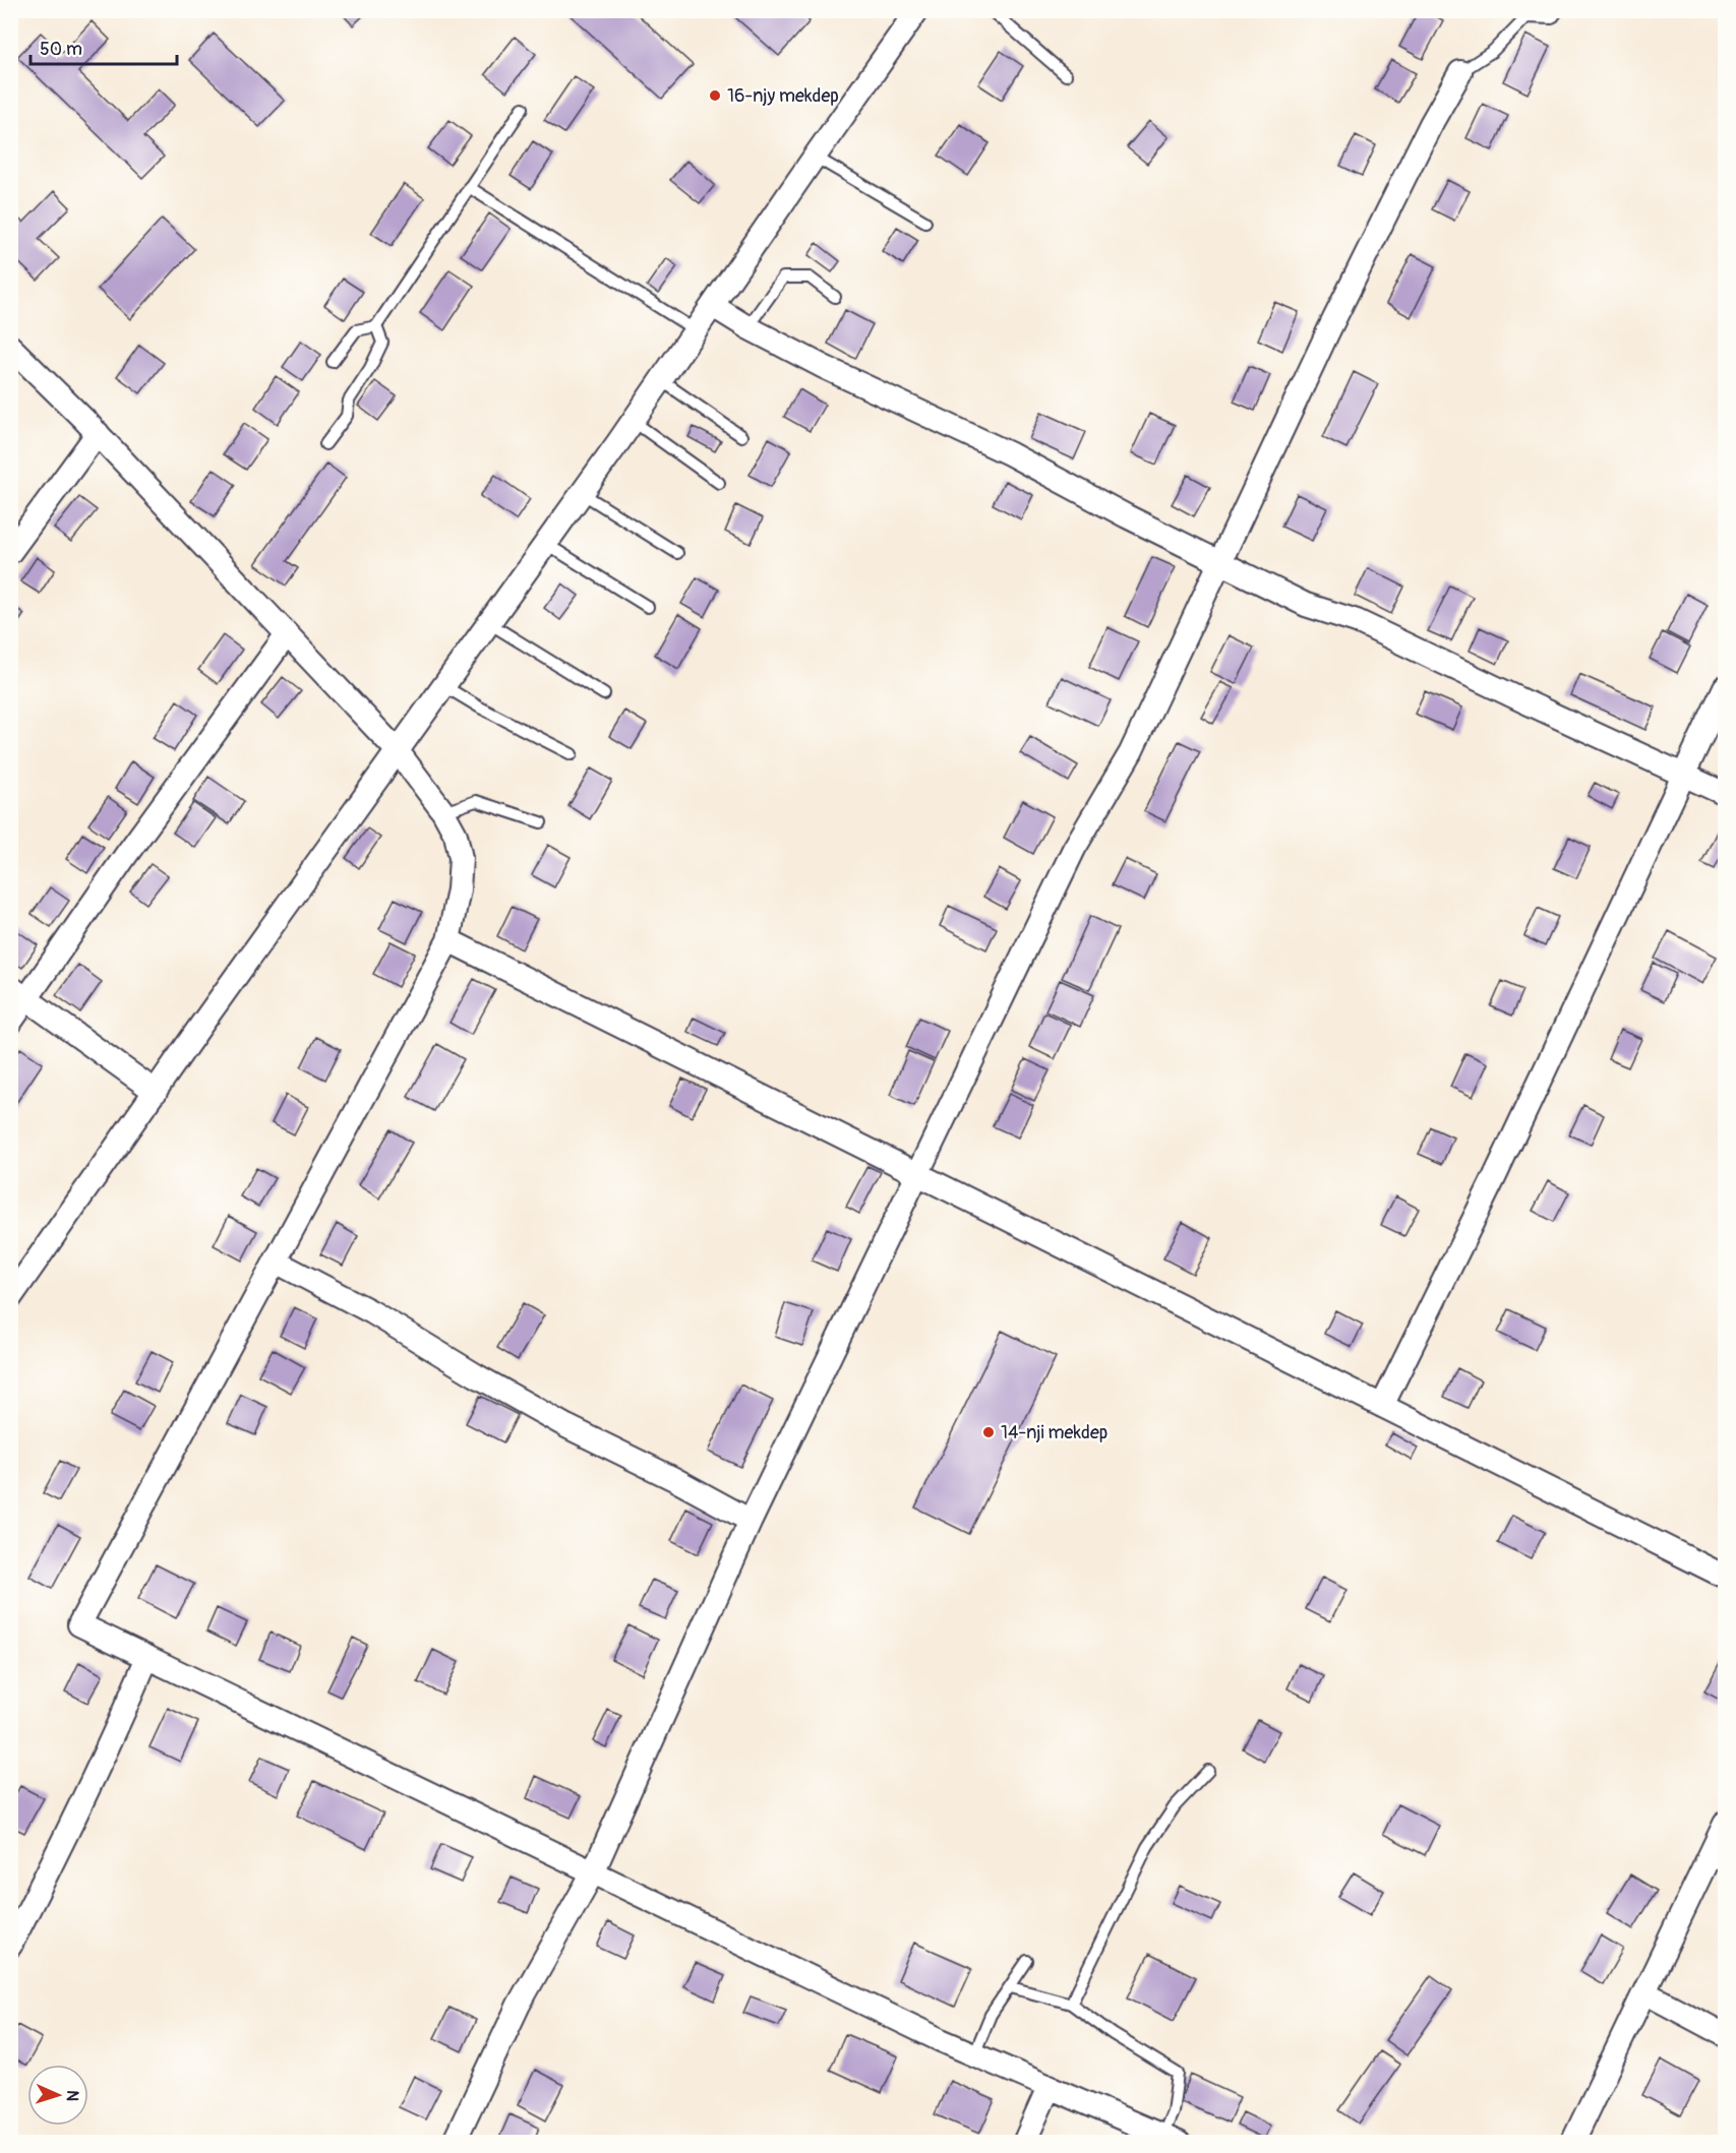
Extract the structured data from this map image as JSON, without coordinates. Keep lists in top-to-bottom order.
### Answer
{
  "places": ["16-njy mekdep", "14-nji mekdep"],
  "scale_bar": "50 m",
  "north": "right"
}
